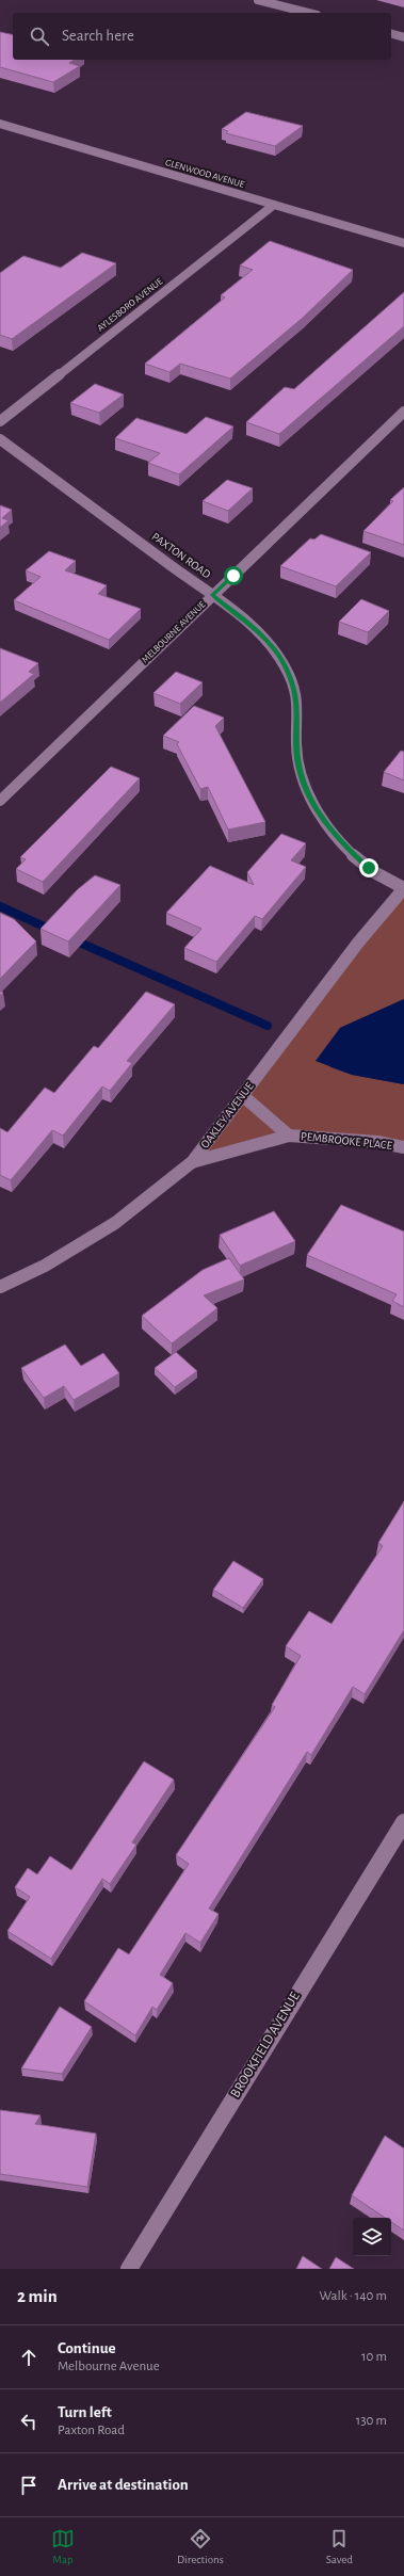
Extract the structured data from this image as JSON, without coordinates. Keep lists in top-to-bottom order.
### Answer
{
  "streets": {
    "street": [
      "GLENWOOD AVENUE",
      "AYLESBORO AVENUE",
      "PAXTON ROAD",
      "MELBOURNE AVENUE",
      "OAKLEY AVENUE",
      "PEMBROOKE PLACE",
      "BROOKFIELD AVENUE"
    ]
  },
  "crossings": [
    ["GLENWOOD AVENUE", "AYLESBORO AVENUE"],
    ["PAXTON ROAD", "MELBOURNE AVENUE"],
    ["PAXTON ROAD", "OAKLEY AVENUE"],
    ["OAKLEY AVENUE", "PEMBROOKE PLACE"]
  ],
  "page": {
    "search": "Search here",
    "heading": ["2 min", "Walk · 140 m"],
    "list": [
      ["Continue", "Melbourne Avenue", "10 m"],
      ["Turn left", "Paxton Road", "130 m"],
      "Arrive at destination"
    ],
    "nav": ["Map", "Directions", "Saved"]
  }
}
